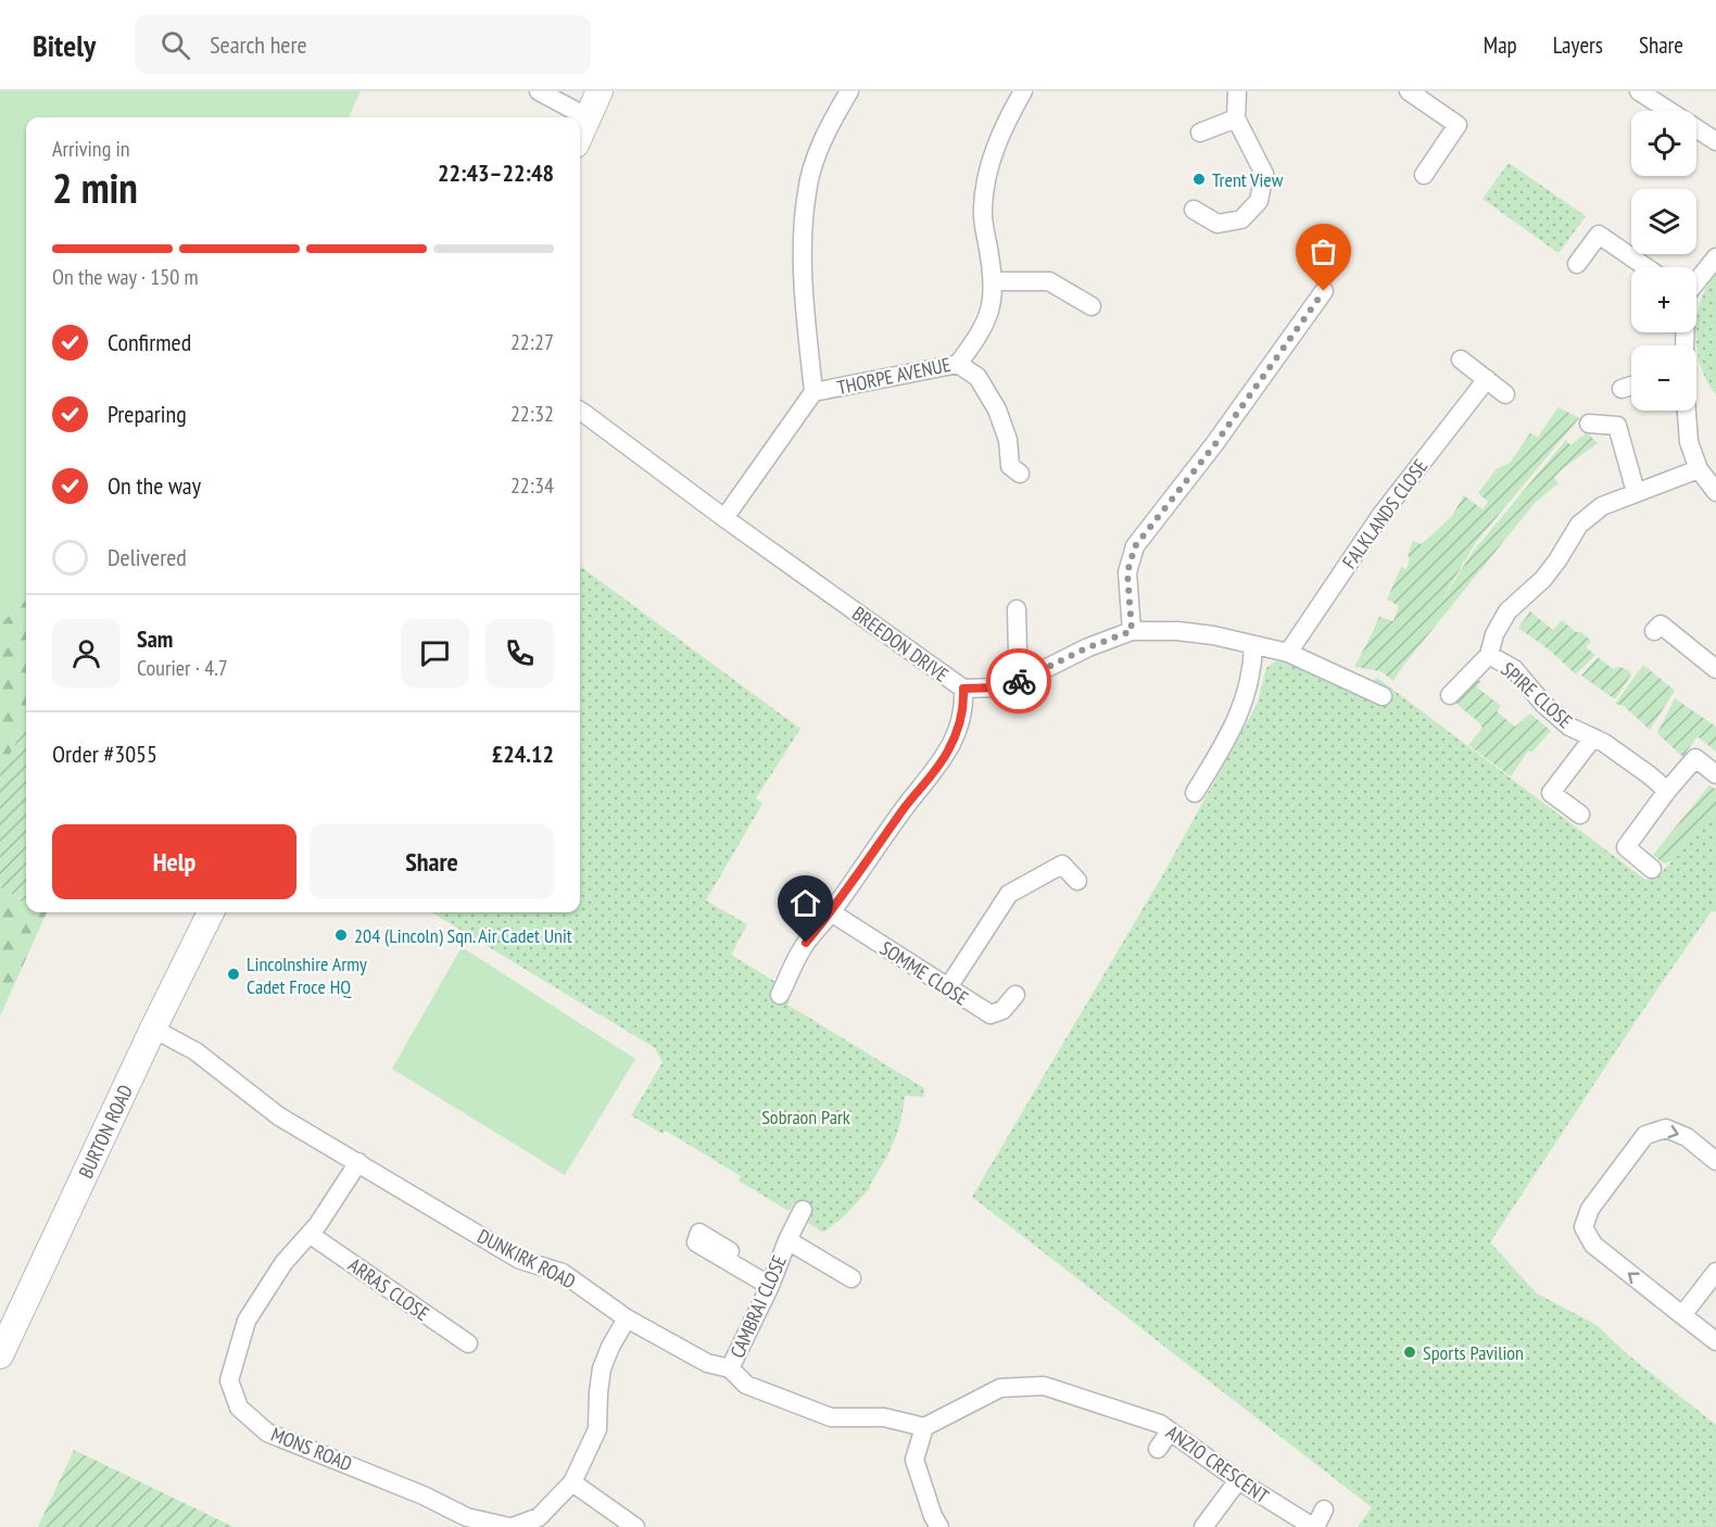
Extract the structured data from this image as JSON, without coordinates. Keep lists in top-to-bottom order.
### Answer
{
  "streets": {
    "main road": ["BURTON ROAD"],
    "street": [
      "THORPE AVENUE",
      "FALKLANDS CLOSE",
      "BREEDON DRIVE",
      "SPIRE CLOSE",
      "SOMME CLOSE",
      "DUNKIRK ROAD",
      "ARRAS CLOSE",
      "CAMBRAI CLOSE",
      "MONS ROAD",
      "ANZIO CRESCENT"
    ]
  },
  "crossings": [
    ["FALKLANDS CLOSE", "BREEDON DRIVE"],
    ["BURTON ROAD", "DUNKIRK ROAD"],
    ["DUNKIRK ROAD", "CAMBRAI CLOSE"],
    ["DUNKIRK ROAD", "MONS ROAD"],
    ["DUNKIRK ROAD", "ANZIO CRESCENT"],
    ["ARRAS CLOSE", "MONS ROAD"]
  ],
  "parks": ["Sobraon Park"],
  "places": [
    "Trent View",
    "204 (Lincoln) Sqn. Air Cadet Unit",
    "Lincolnshire Army Cadet Froce HQ",
    "Sports Pavilion"
  ],
  "page": {
    "header": "Bitely",
    "search": "Search here",
    "nav": ["Map", "Layers", "Share"],
    "map_buttons": ["+", "−"],
    "heading": ["2 min", "Arriving in", "22:43–22:48"],
    "panel": [
      "Sam",
      "Courier · 4.7",
      "Order #3055",
      "£24.12"
    ],
    "bar": "On the way · 150 m",
    "list": [
      ["Confirmed", "22:27"],
      ["Preparing", "22:32"],
      ["On the way", "22:34"],
      "Delivered"
    ],
    "buttons": ["Help", "Share"]
  }
}
